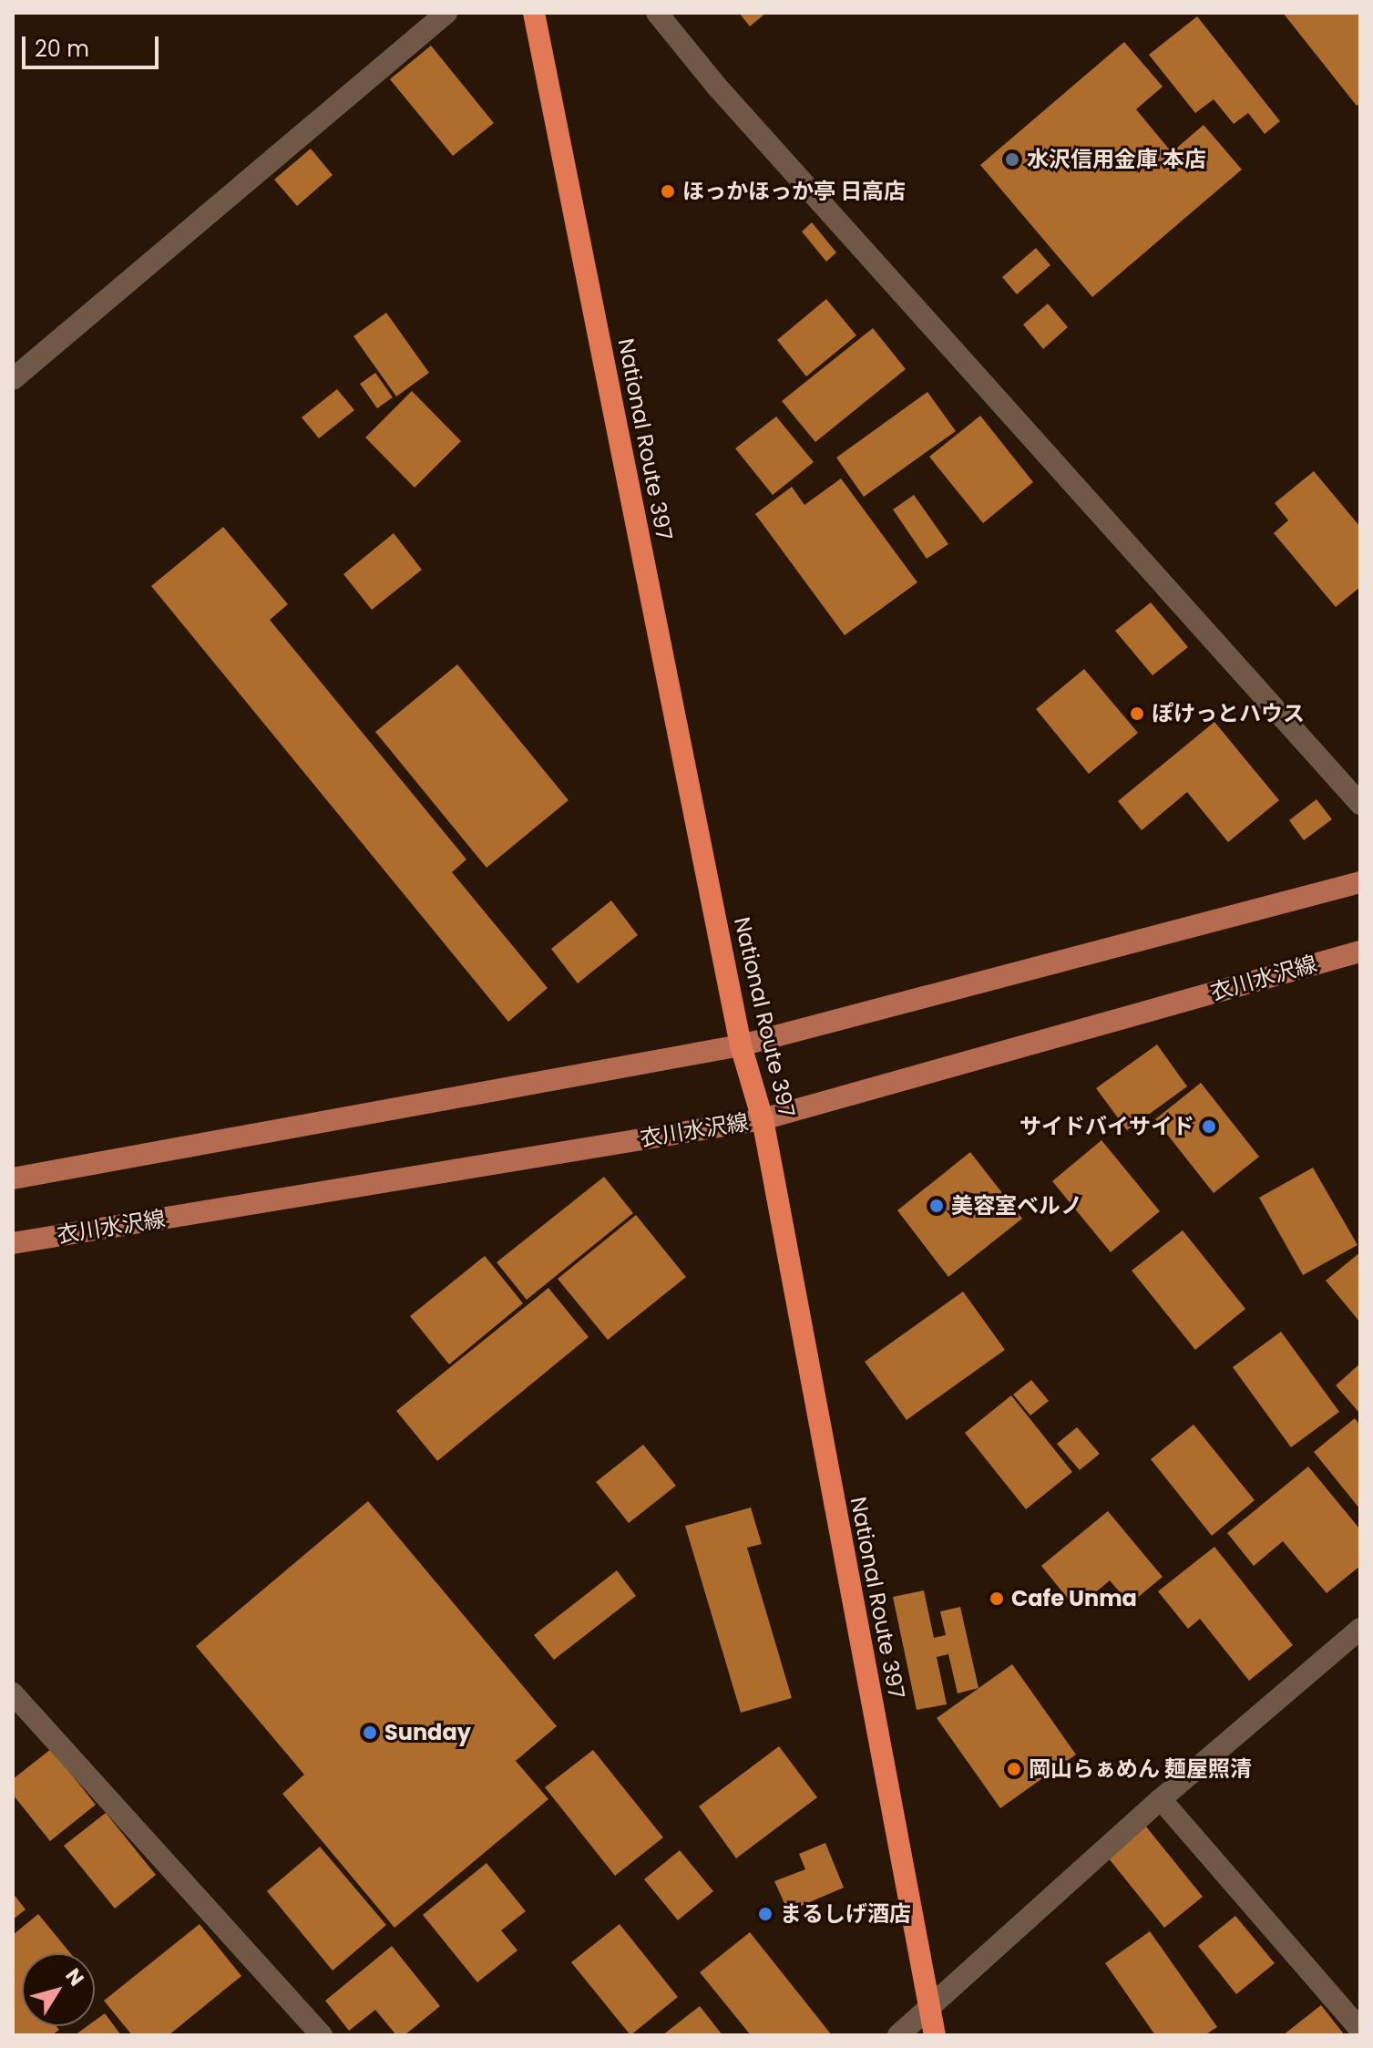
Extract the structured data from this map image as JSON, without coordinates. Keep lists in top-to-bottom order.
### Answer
{
  "streets": {
    "highway": ["National Route 397"],
    "main road": ["衣川水沢線"]
  },
  "crossings": [
    ["National Route 397", "衣川水沢線"]
  ],
  "places": [
    "水沢信用金庫 本店",
    "ほっかほっか亭 日高店",
    "ぽけっとハウス",
    "サイドバイサイド",
    "美容室ベルノ",
    "Cafe Unma",
    "Sunday",
    "岡山らぁめん 麺屋照清",
    "まるしげ酒店"
  ],
  "scale_bar": "20 m",
  "north": "top right"
}
